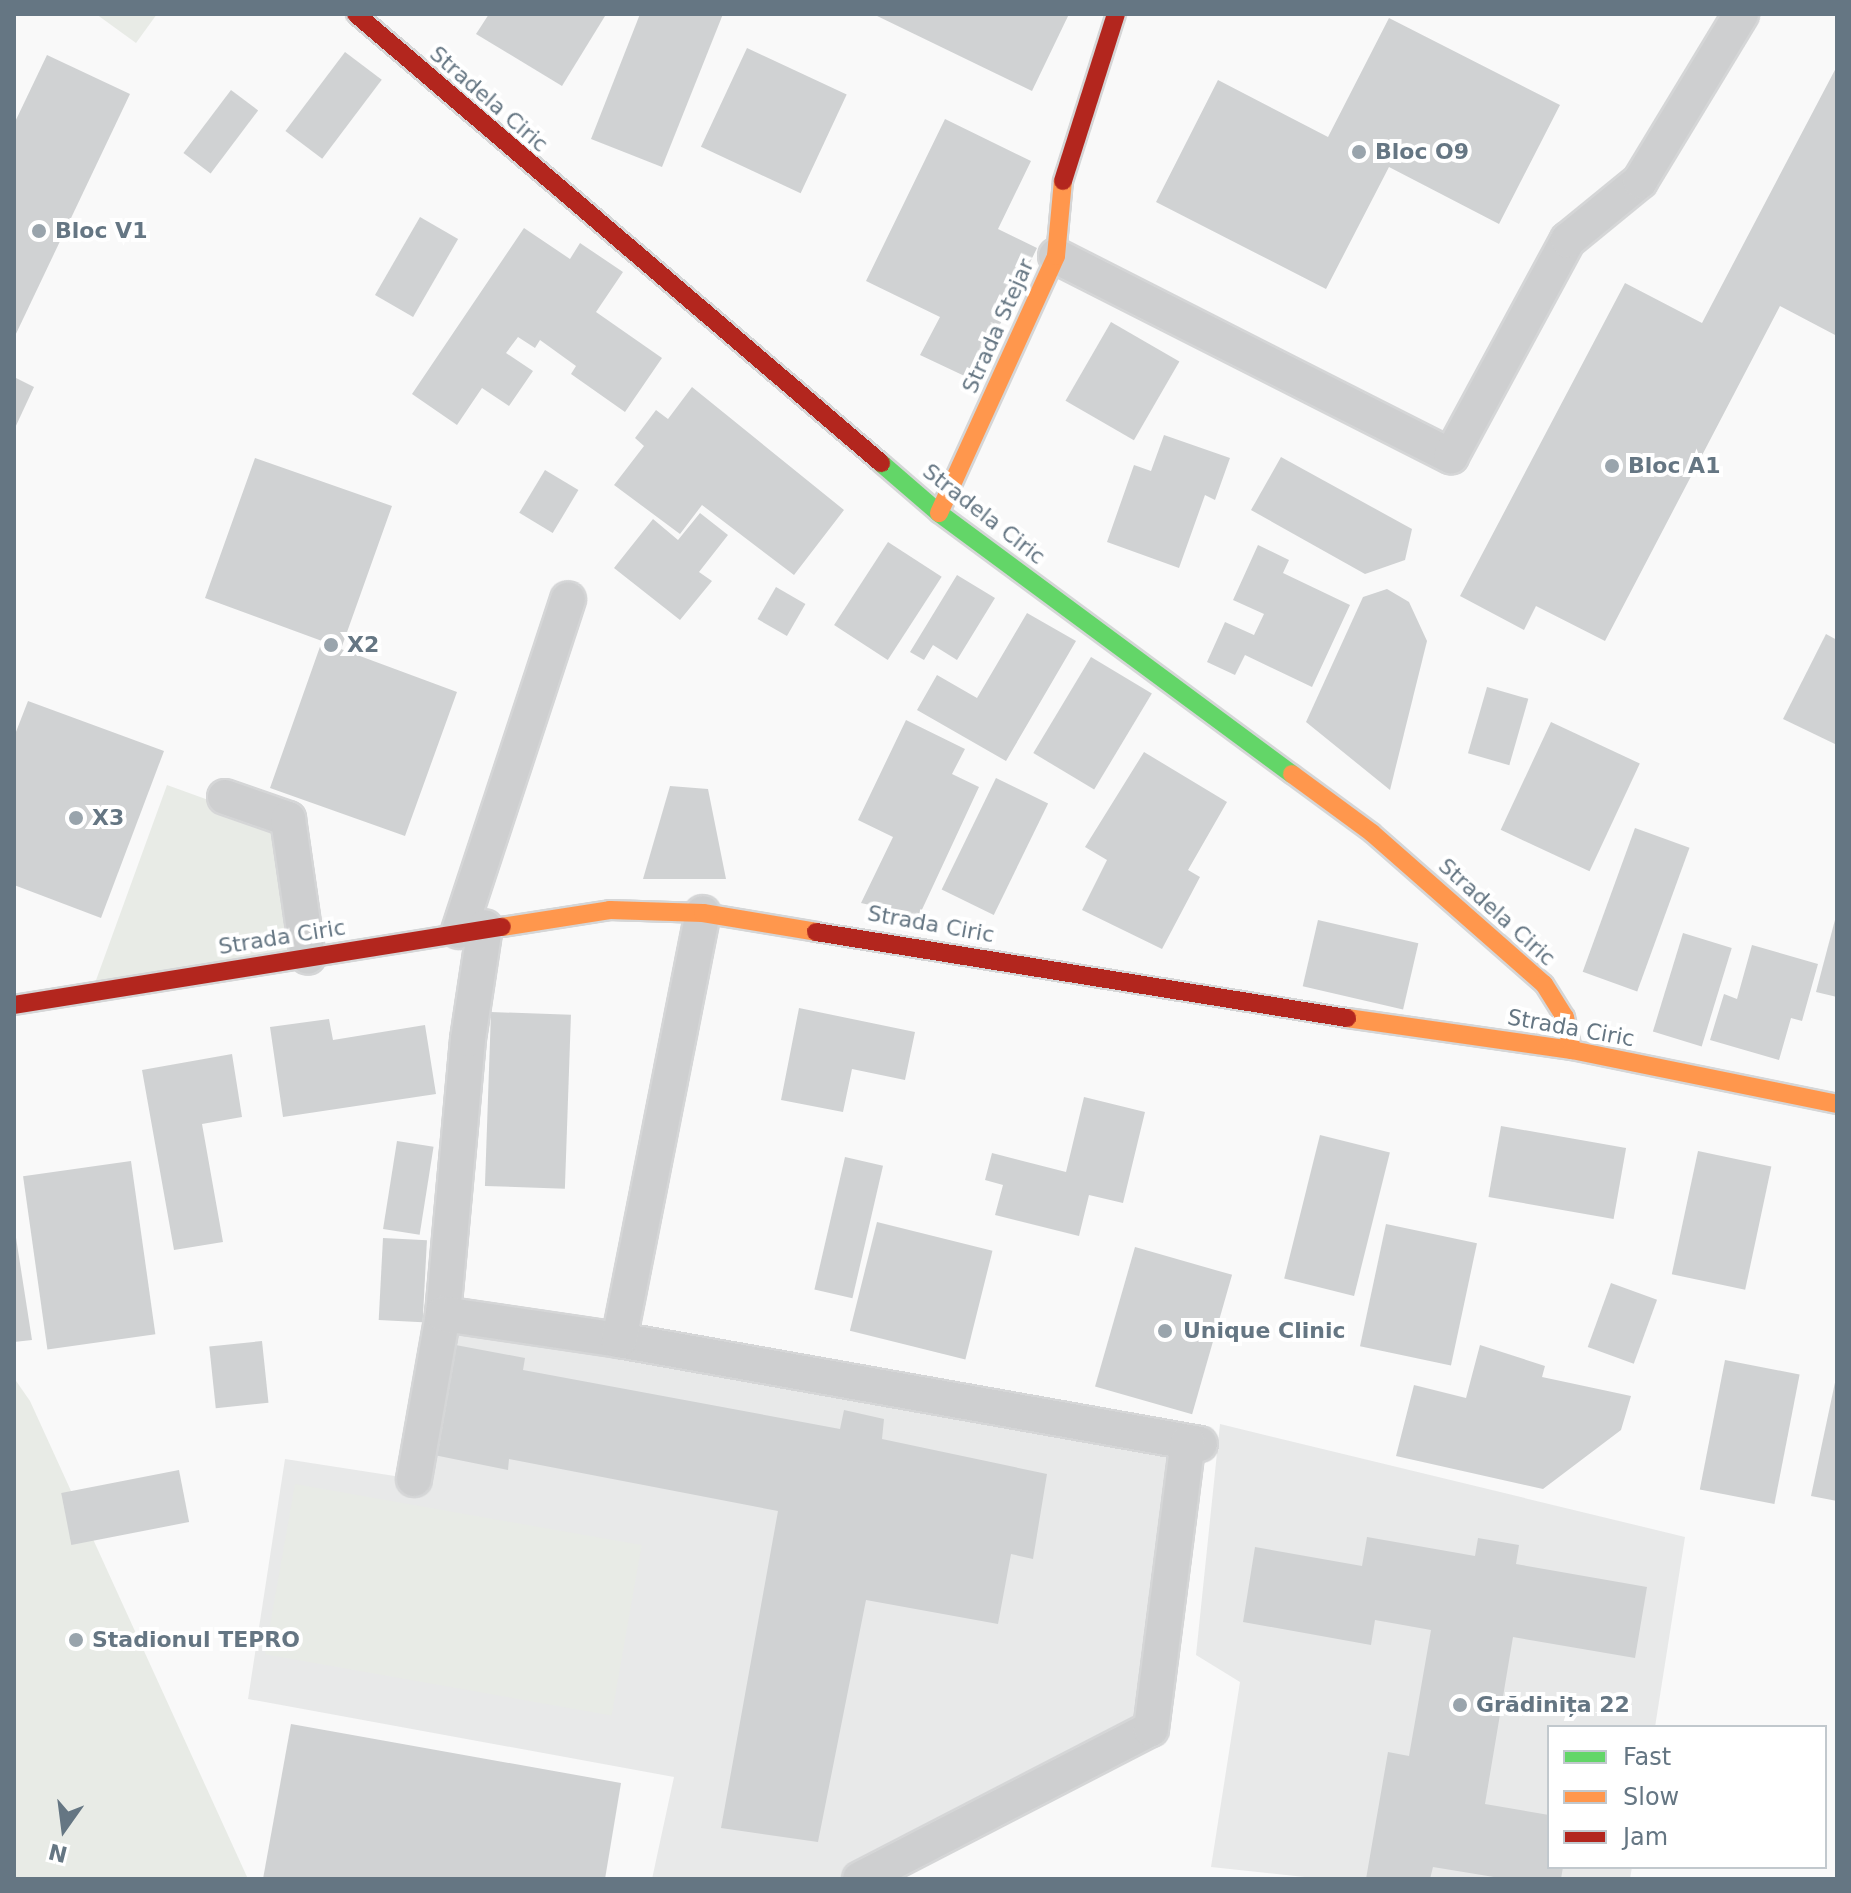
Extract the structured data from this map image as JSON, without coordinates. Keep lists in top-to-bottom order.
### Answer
{
  "streets": {
    "street": ["Stradela Ciric", "Strada Stejar", "Strada Ciric"]
  },
  "crossings": [
    ["Stradela Ciric", "Strada Stejar"],
    ["Stradela Ciric", "Strada Ciric"]
  ],
  "places": [
    "Bloc O9",
    "Bloc V1",
    "Bloc A1",
    "X2",
    "X3",
    "Unique Clinic",
    "Stadionul TEPRO",
    "Grădinița 22"
  ],
  "legend": ["Fast", "Slow", "Jam"],
  "north": "bottom"
}
